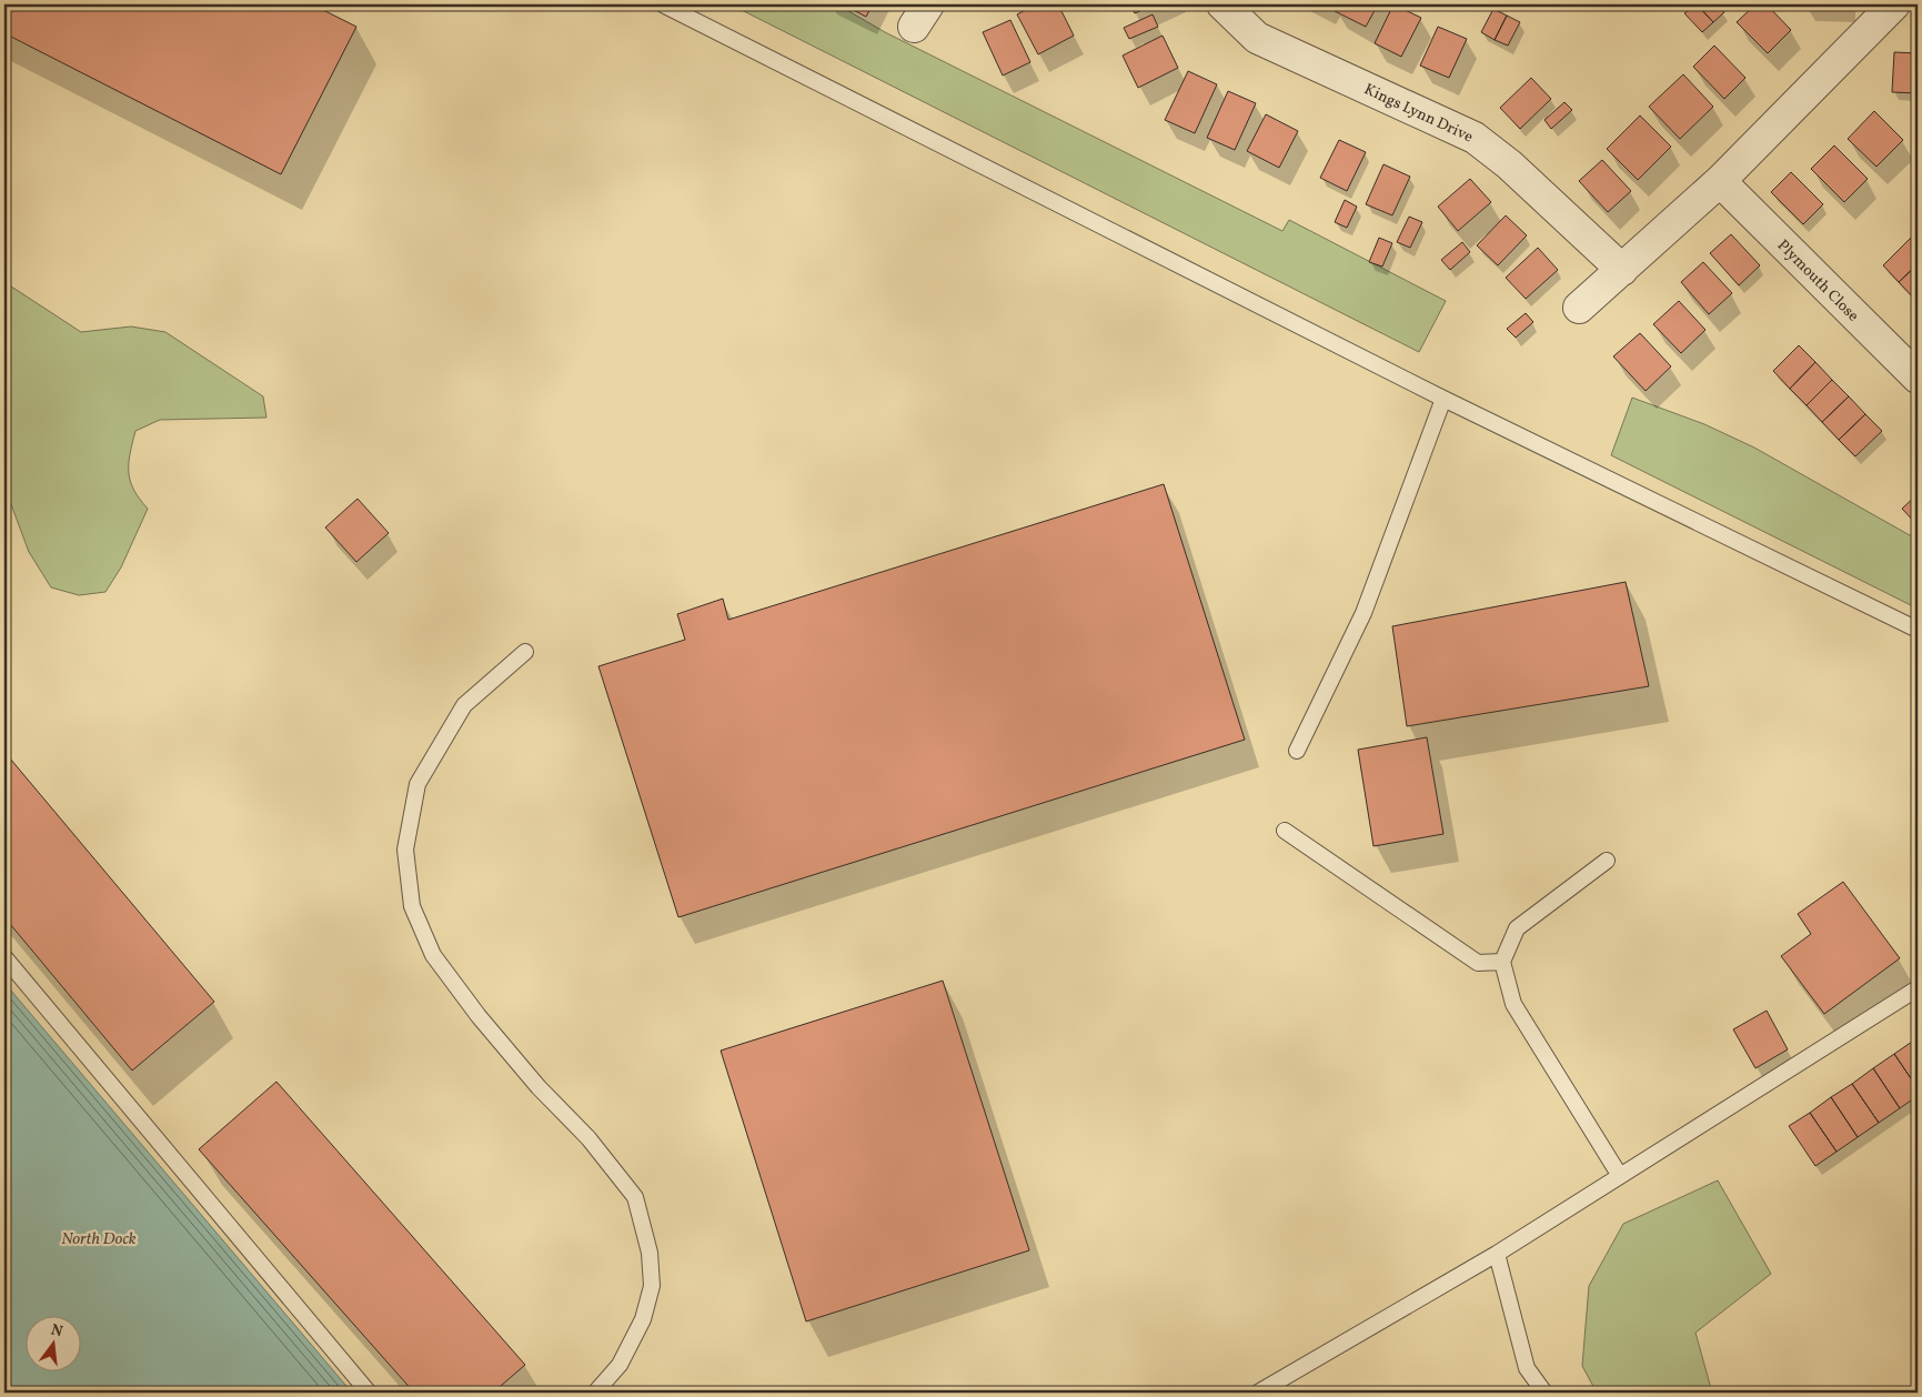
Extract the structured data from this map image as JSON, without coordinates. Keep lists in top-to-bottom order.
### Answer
{
  "streets": {
    "street": ["Kings Lynn Drive", "Plymouth Close"]
  },
  "water": ["North Dock"],
  "north": "top"
}
